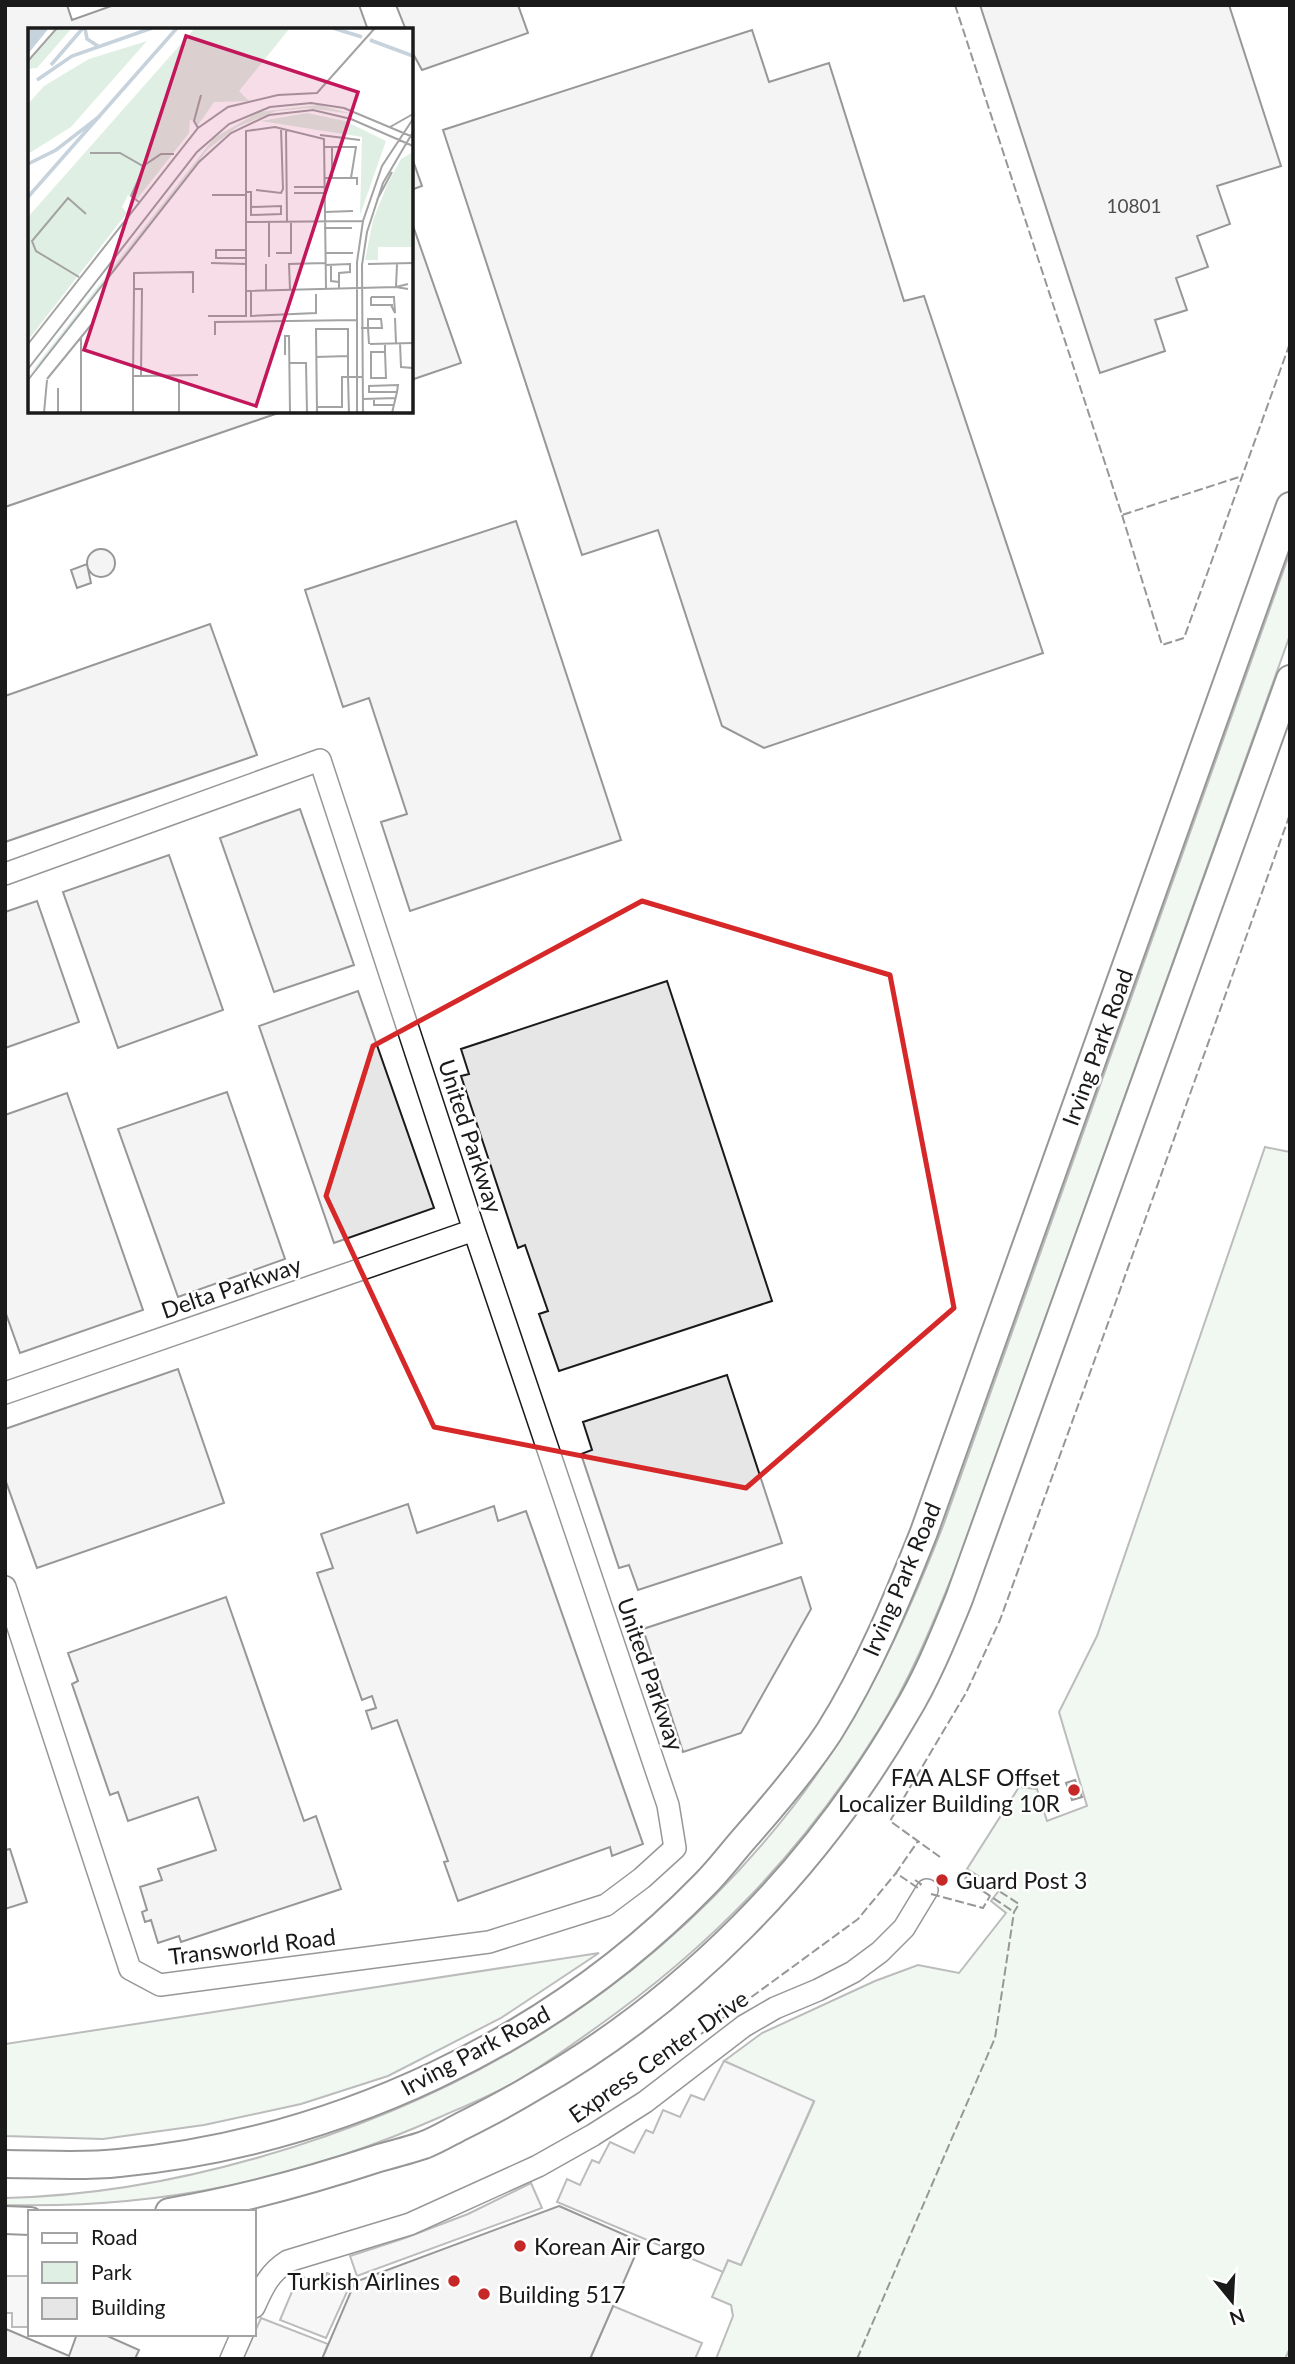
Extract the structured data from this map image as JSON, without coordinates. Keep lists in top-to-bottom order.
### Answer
{
  "streets": {
    "main road": ["Irving Park Road"],
    "street": [
      "United Parkway",
      "Delta Parkway",
      "Transworld Road",
      "Express Center Drive"
    ]
  },
  "crossings": [
    ["United Parkway", "Delta Parkway"],
    ["United Parkway", "Transworld Road"]
  ],
  "places": [
    "FAA ALSF Offset Localizer Building 10R",
    "Guard Post 3",
    "Korean Air Cargo",
    "Turkish Airlines",
    "Building 517"
  ],
  "house_numbers": ["10801"],
  "legend": ["Road", "Park", "Building"],
  "north": "bottom"
}
